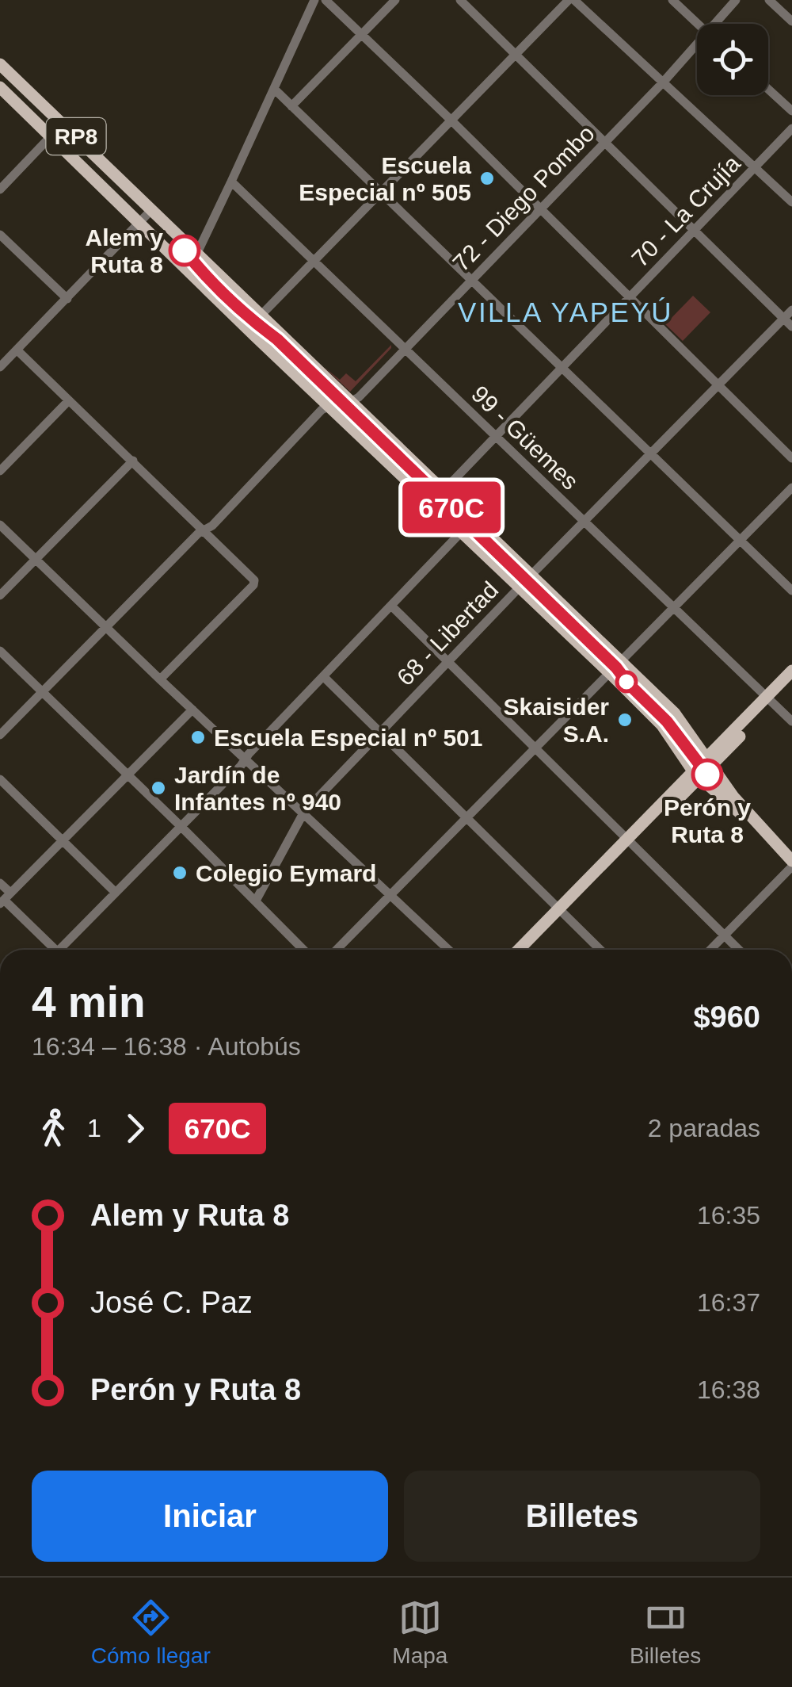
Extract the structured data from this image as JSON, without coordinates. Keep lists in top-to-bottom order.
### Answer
{
  "streets": {
    "main road": ["RP8"],
    "street": [
      "72 - Diego Pombo",
      "70 - La Crujía",
      "99 - Güemes",
      "68 - Libertad"
    ]
  },
  "crossings": [
    ["RP8", "72 - Diego Pombo"],
    ["RP8", "70 - La Crujía"],
    ["RP8", "68 - Libertad"],
    ["72 - Diego Pombo", "99 - Güemes"],
    ["70 - La Crujía", "99 - Güemes"],
    ["99 - Güemes", "68 - Libertad"]
  ],
  "districts": ["VILLA YAPEYÚ"],
  "places": [
    "Escuela Especial nº 505",
    "Alem y Ruta 8",
    "Skaisider S.A.",
    "Escuela Especial nº 501",
    "Perón y Ruta 8",
    "Jardín de Infantes nº 940",
    "Colegio Eymard"
  ],
  "lines": ["bus line 670C"],
  "page": {
    "on_map": "670C",
    "heading": ["4 min", "16:34 – 16:38 · Autobús", "$960"],
    "legs": ["1", "670C", "2 paradas"],
    "list": [
      {
        "name": "Alem y Ruta 8",
        "value": "16:35"
      },
      {
        "name": "José C. Paz",
        "value": "16:37"
      },
      {
        "name": "Perón y Ruta 8",
        "value": "16:38"
      }
    ],
    "buttons": ["Iniciar", "Billetes"],
    "tabs": ["Cómo llegar", "Mapa", "Billetes"]
  }
}
